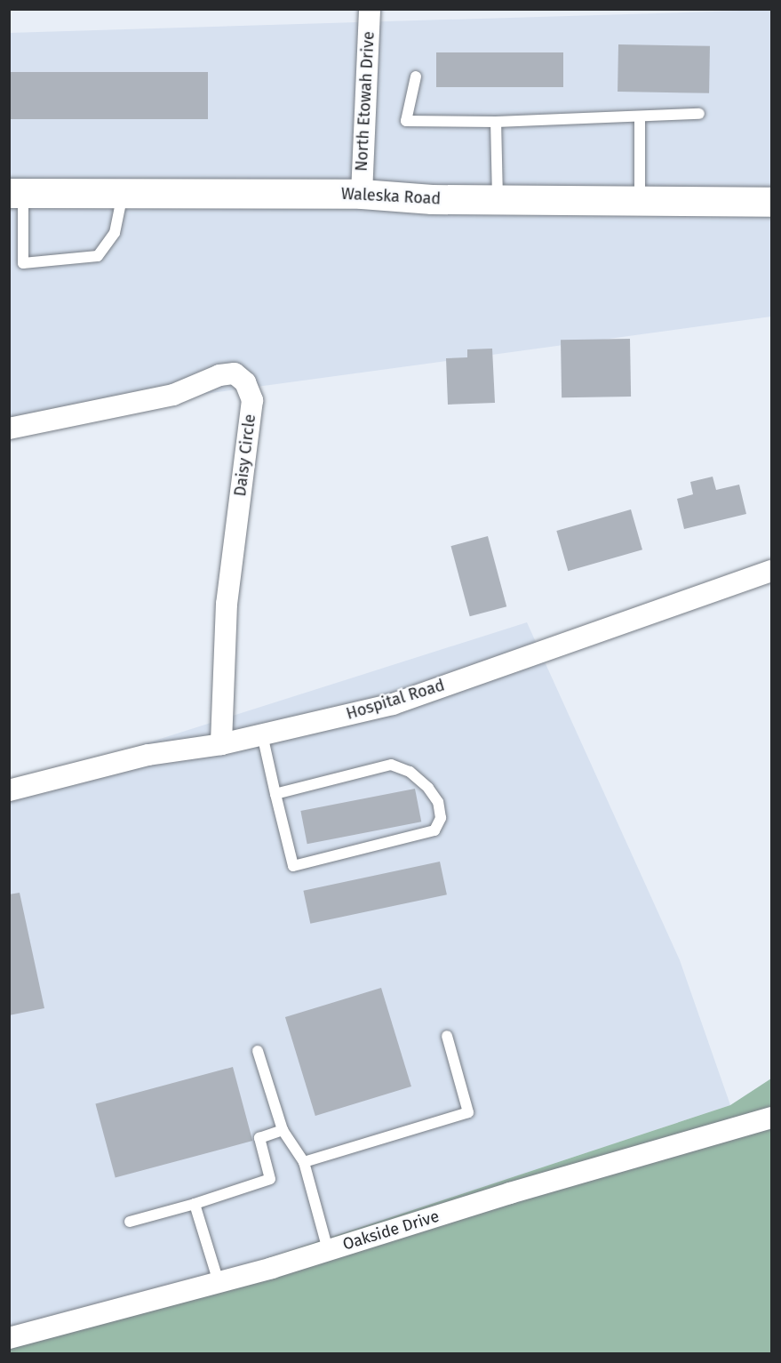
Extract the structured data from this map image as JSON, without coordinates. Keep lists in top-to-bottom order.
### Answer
{
  "streets": {
    "main road": ["Waleska Road"],
    "street": [
      "North Etowah Drive",
      "Daisy Circle",
      "Hospital Road",
      "Oakside Drive"
    ]
  },
  "crossings": [
    ["North Etowah Drive", "Waleska Road"],
    ["Daisy Circle", "Hospital Road"]
  ]
}
